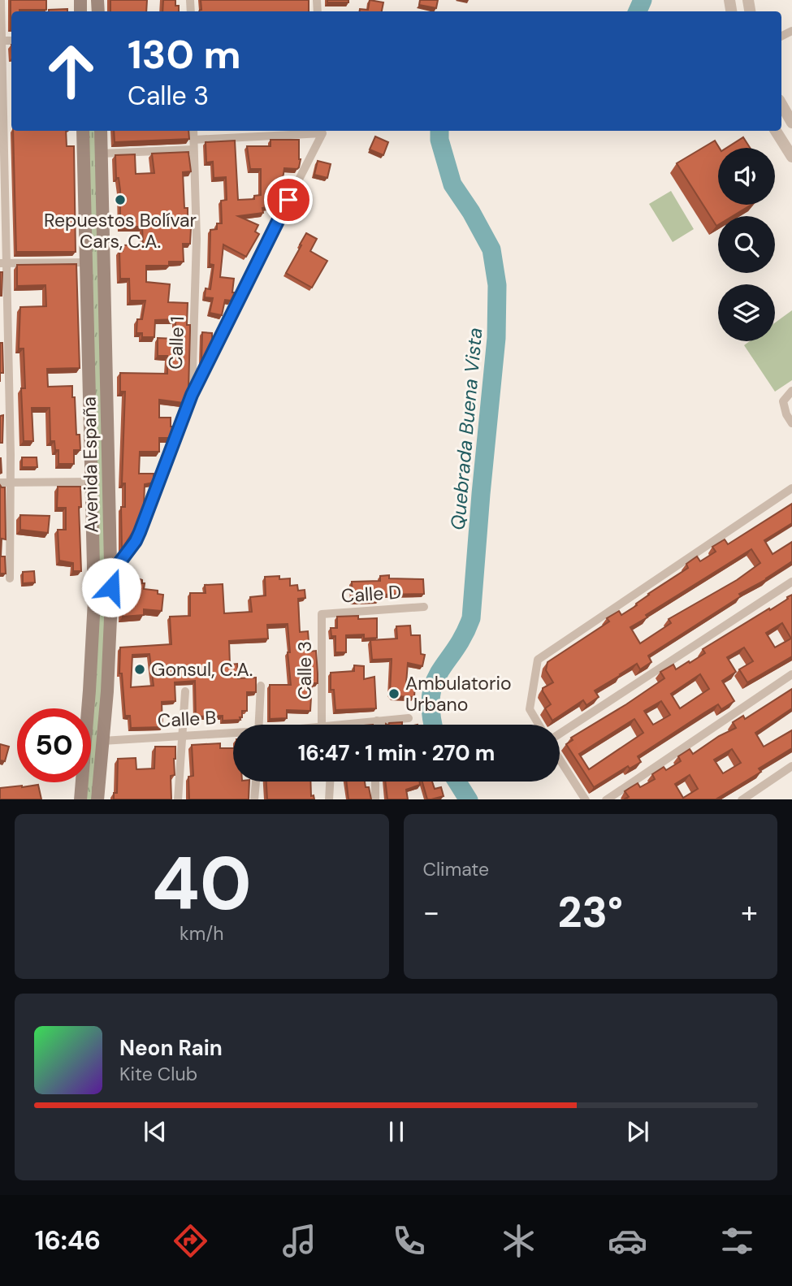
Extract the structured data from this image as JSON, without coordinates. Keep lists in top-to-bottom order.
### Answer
{
  "streets": {
    "main road": ["Avenida España"],
    "street": [
      "Calle 1",
      "Calle D",
      "Calle 3",
      "Calle B"
    ]
  },
  "crossings": [
    ["Calle 1", "Avenida España"],
    ["Avenida España", "Calle B"],
    ["Calle D", "Calle 3"]
  ],
  "water": ["Quebrada Buena Vista"],
  "places": ["Repuestos Bolívar Cars, C.A.", "Gonsul, C.A.", "Ambulatorio Urbano"],
  "page": {
    "turn": ["130 m", "Calle 3"],
    "limit": "50",
    "trip": "16:47 · 1 min · 270 m",
    "tile": [
      ["40", "km/h"],
      "Climate"
    ],
    "heat": ["−", "23°", "+"],
    "song": ["Neon Rain", "Kite Club"],
    "tabs": "16:46"
  }
}
